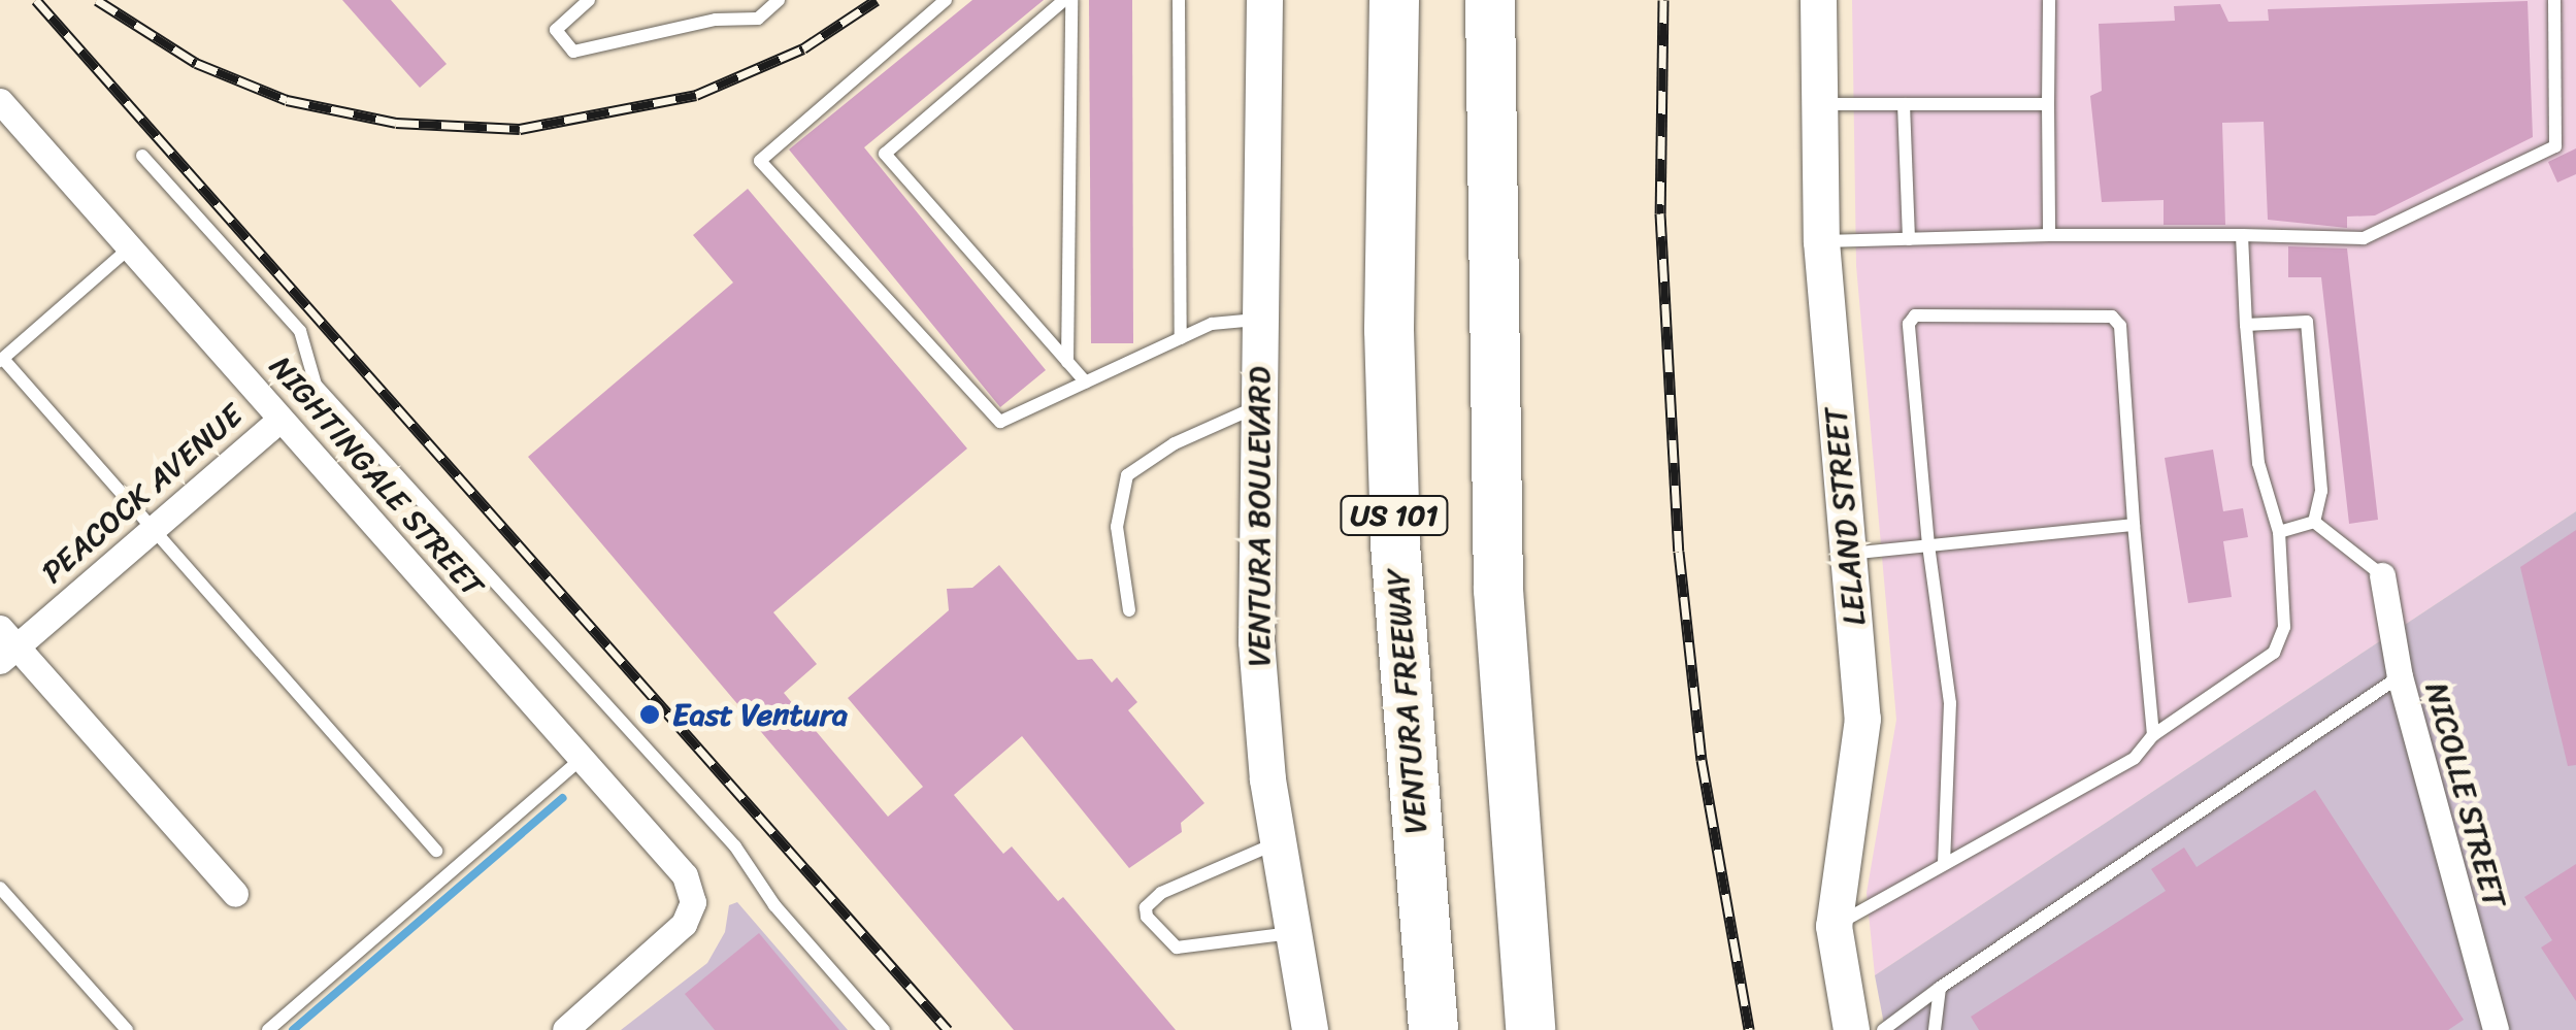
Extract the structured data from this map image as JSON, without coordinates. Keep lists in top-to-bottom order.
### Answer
{
  "streets": {
    "highway": ["US 101", "VENTURA FREEWAY"],
    "street": [
      "NIGHTINGALE STREET",
      "PEACOCK AVENUE",
      "VENTURA BOULEVARD",
      "LELAND STREET",
      "NICOLLE STREET"
    ]
  },
  "crossings": [
    ["NIGHTINGALE STREET", "PEACOCK AVENUE"]
  ],
  "places": ["East Ventura"]
}
